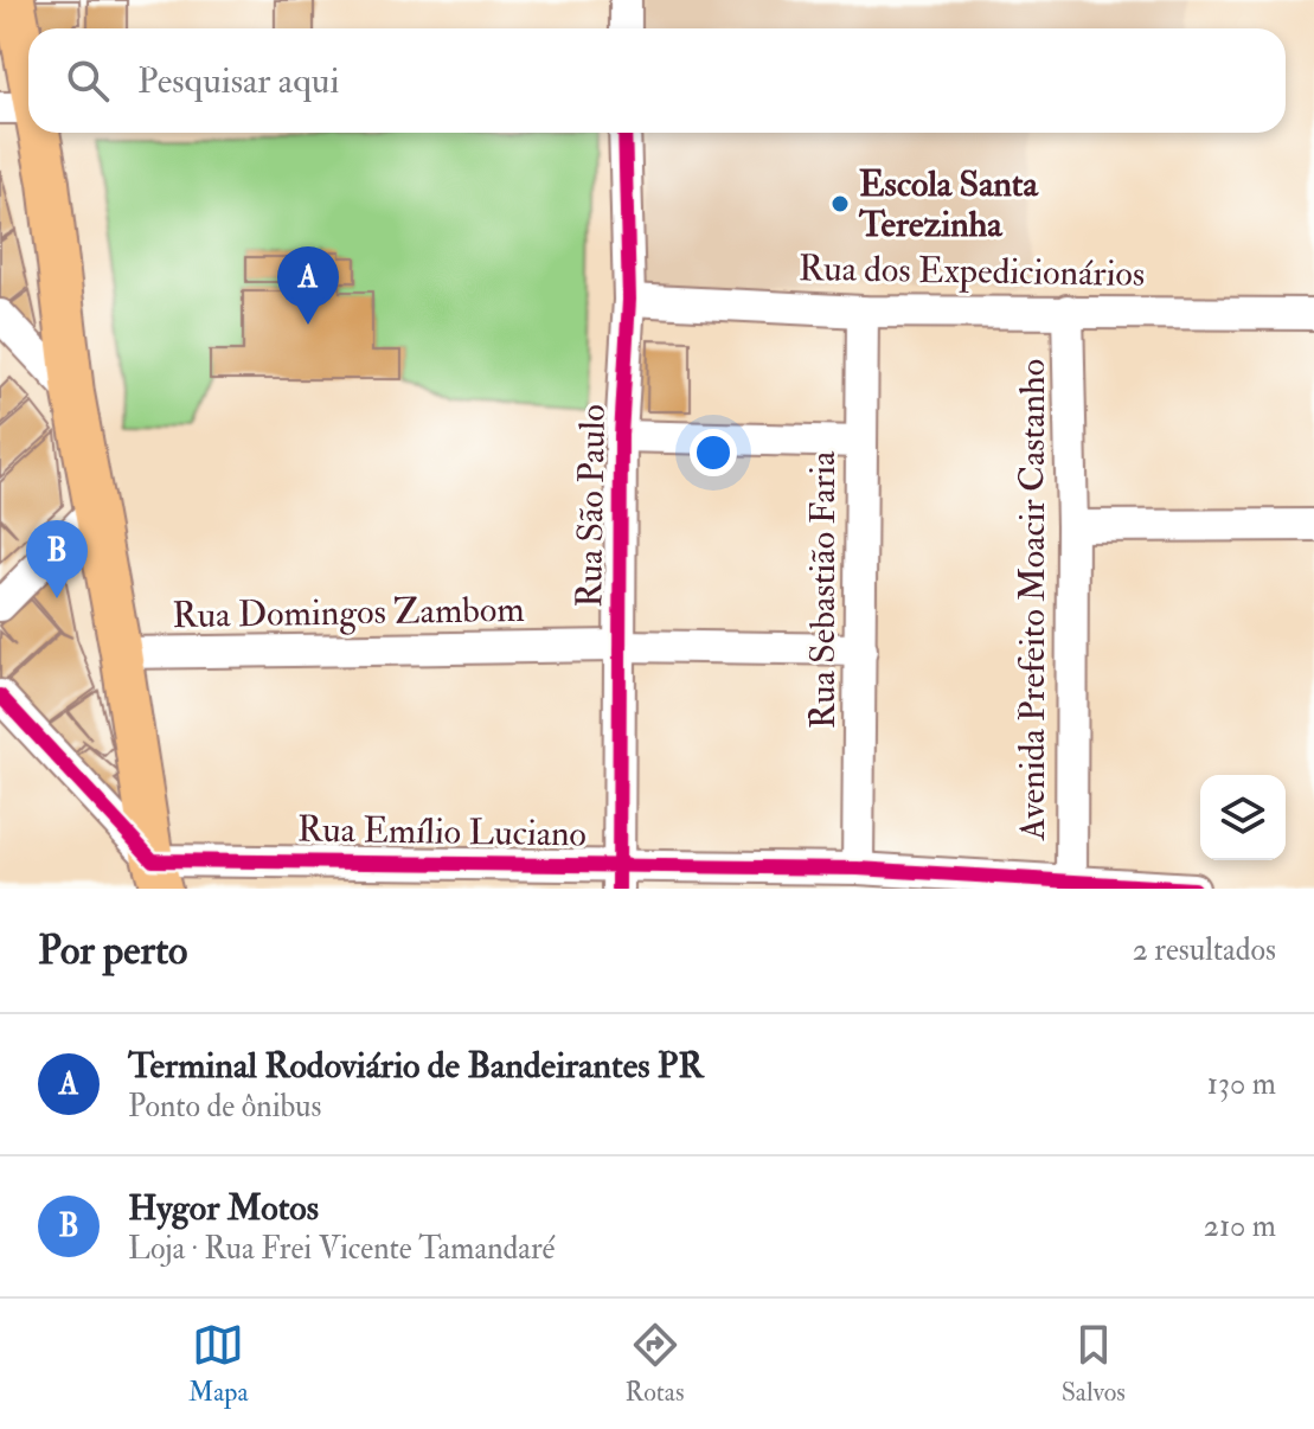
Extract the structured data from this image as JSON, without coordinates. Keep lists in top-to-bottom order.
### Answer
{
  "streets": {
    "street": [
      "Rua dos Expedicionários",
      "Rua São Paulo",
      "Rua Sebastião Faria",
      "Avenida Prefeito Moacir Castanho",
      "Rua Domingos Zambom",
      "Rua Emílio Luciano"
    ]
  },
  "crossings": [
    ["Rua dos Expedicionários", "Rua São Paulo"],
    ["Rua dos Expedicionários", "Rua Sebastião Faria"],
    ["Rua dos Expedicionários", "Avenida Prefeito Moacir Castanho"],
    ["Rua São Paulo", "Rua Domingos Zambom"],
    ["Rua São Paulo", "Rua Emílio Luciano"],
    ["Rua Sebastião Faria", "Rua Domingos Zambom"],
    ["Rua Sebastião Faria", "Rua Emílio Luciano"],
    ["Avenida Prefeito Moacir Castanho", "Rua Emílio Luciano"]
  ],
  "places": ["Escola Santa Terezinha"],
  "page": {
    "search": "Pesquisar aqui",
    "pins": ["A", "B"],
    "heading": ["Por perto", "2 resultados"],
    "list": [
      {
        "mark": "A",
        "name": "Terminal Rodoviário de Bandeirantes PR",
        "note": "Ponto de ônibus",
        "value": "130 m"
      },
      {
        "mark": "B",
        "name": "Hygor Motos",
        "note": "Loja · Rua Frei Vicente Tamandaré",
        "value": "210 m"
      }
    ],
    "nav": ["Mapa", "Rotas", "Salvos"]
  }
}
